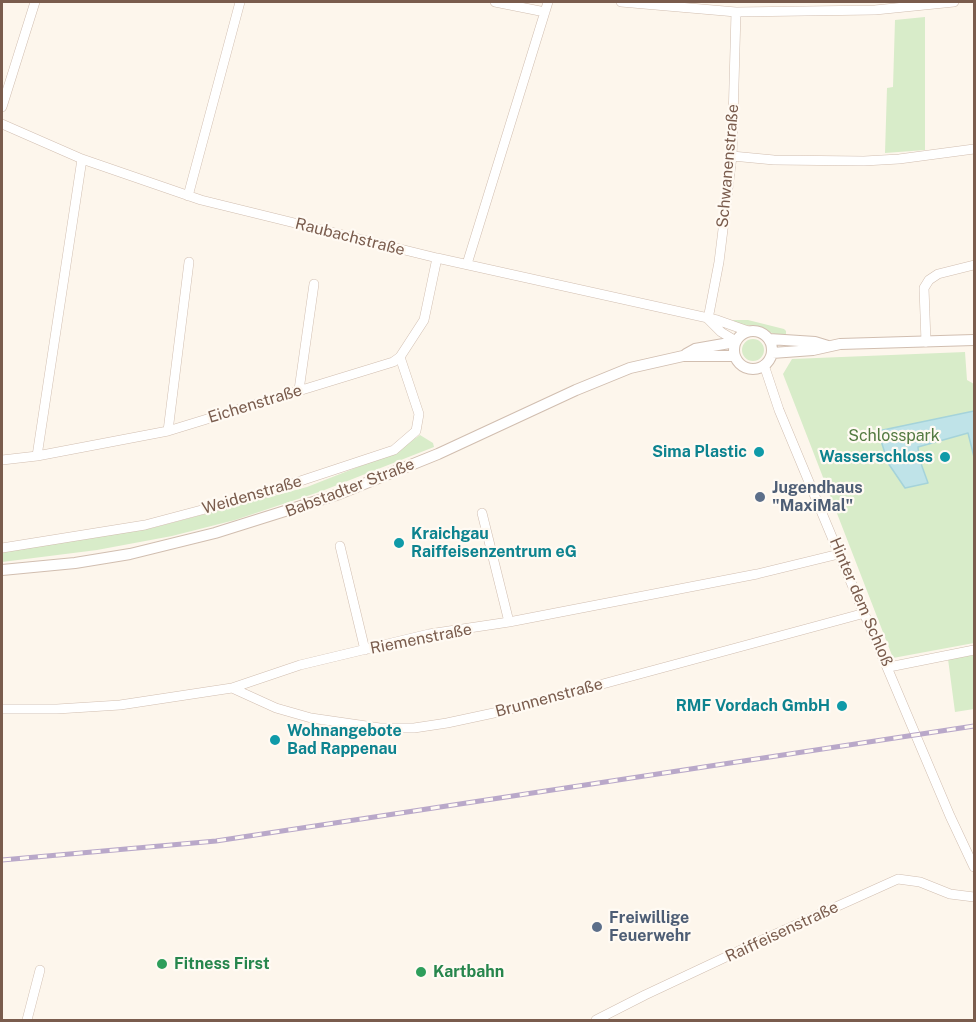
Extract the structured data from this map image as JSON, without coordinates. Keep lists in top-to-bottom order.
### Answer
{
  "streets": {
    "street": [
      "Schwanenstraße",
      "Raubachstraße",
      "Eichenstraße",
      "Babstadter Straße",
      "Weidenstraße",
      "Hinter dem Schloß",
      "Riemenstraße",
      "Brunnenstraße",
      "Raiffeisenstraße"
    ]
  },
  "crossings": [
    ["Schwanenstraße", "Raubachstraße"],
    ["Raubachstraße", "Babstadter Straße"],
    ["Raubachstraße", "Hinter dem Schloß"],
    ["Eichenstraße", "Weidenstraße"],
    ["Babstadter Straße", "Hinter dem Schloß"],
    ["Hinter dem Schloß", "Riemenstraße"],
    ["Hinter dem Schloß", "Brunnenstraße"],
    ["Riemenstraße", "Brunnenstraße"]
  ],
  "parks": ["Schlosspark"],
  "places": [
    "Sima Plastic",
    "Wasserschloss",
    "Jugendhaus \"MaxiMal\"",
    "Kraichgau Raiffeisenzentrum eG",
    "RMF Vordach GmbH",
    "Wohnangebote Bad Rappenau",
    "Freiwillige Feuerwehr",
    "Fitness First",
    "Kartbahn"
  ]
}
